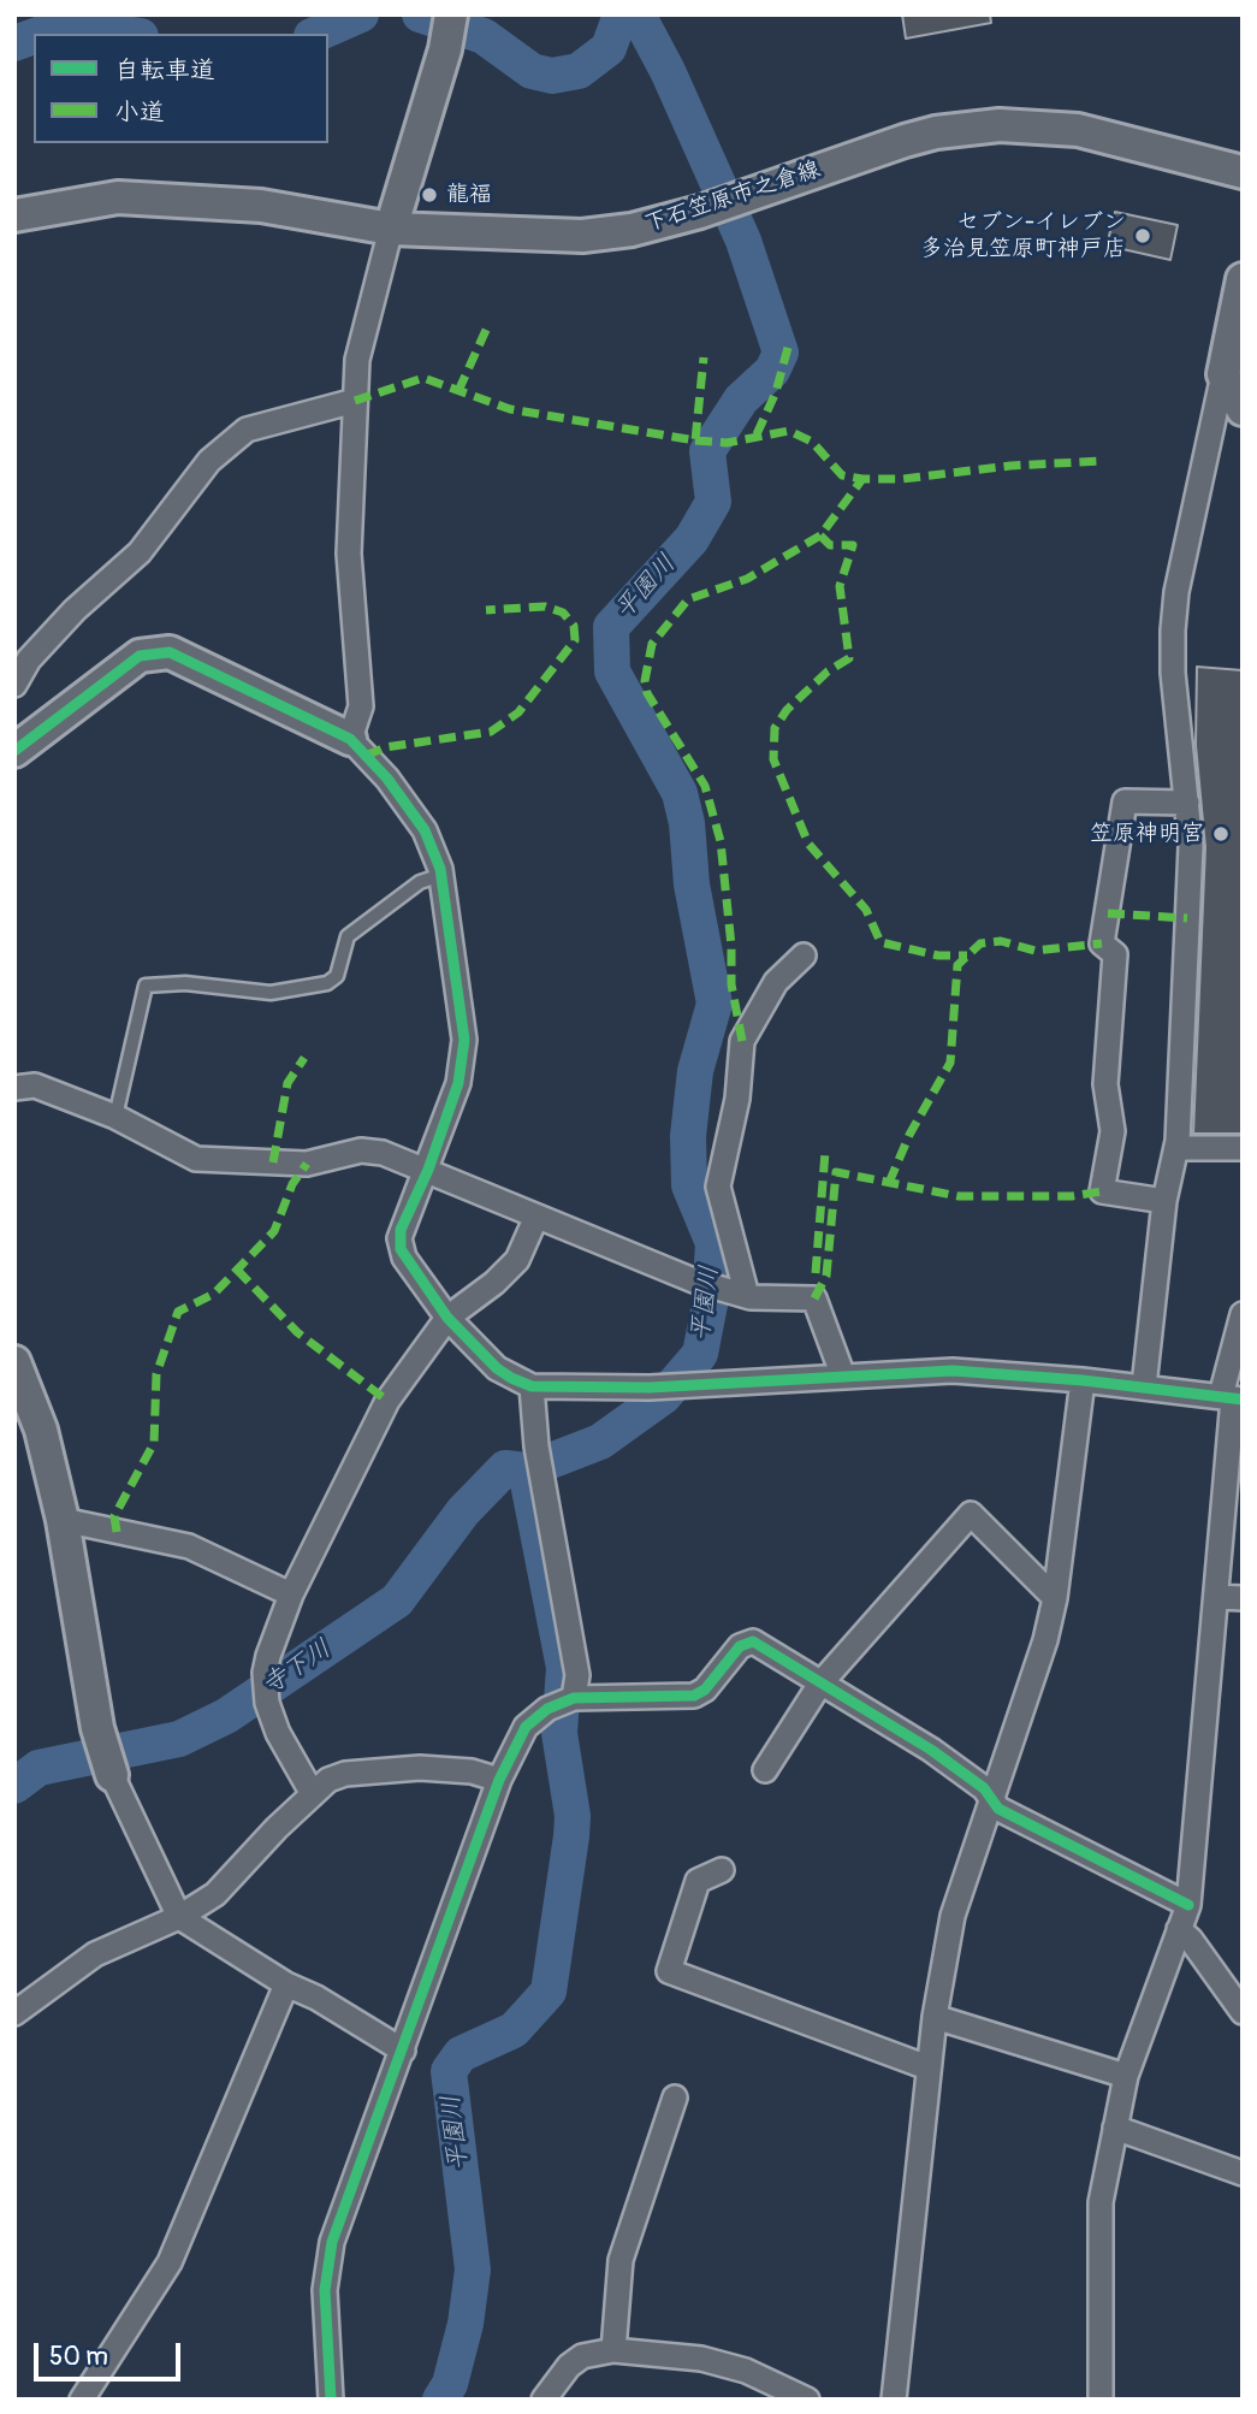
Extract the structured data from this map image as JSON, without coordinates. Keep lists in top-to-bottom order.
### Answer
{
  "streets": {
    "main road": ["下石笠原市之倉線"]
  },
  "water": ["平園川", "寺下川"],
  "places": ["龍福", "セブン-イレブン 多治見笠原町神戸店", "笠原神明宮"],
  "legend": ["自転車道", "小道"],
  "scale_bar": "50 m"
}
